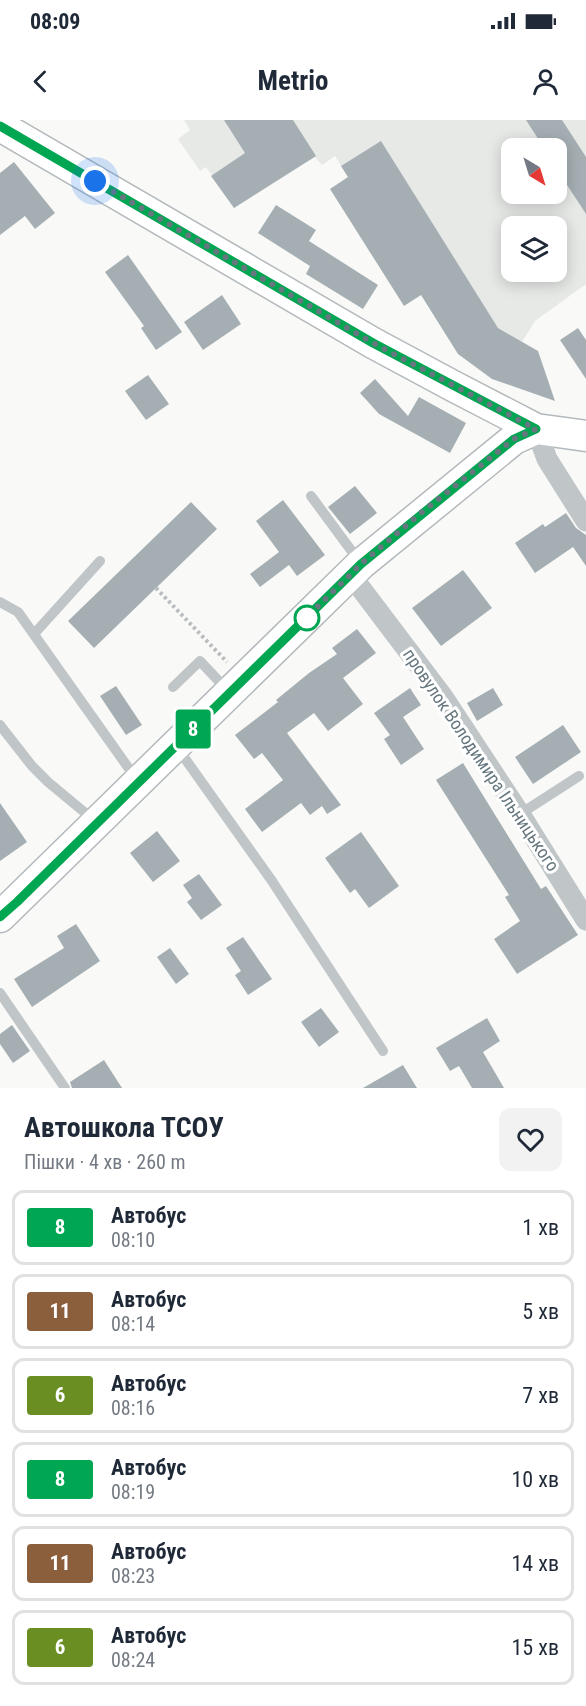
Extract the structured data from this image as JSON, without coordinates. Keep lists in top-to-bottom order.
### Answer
{
  "streets": {
    "street": ["провулок Володимира Ільницького"]
  },
  "lines": ["bus line 8"],
  "north": "bottom right",
  "page": {
    "status": "08:09",
    "header": "Metrio",
    "on_map": "8",
    "heading": ["Автошкола ТСОУ", "Пішки · 4 хв · 260 m"],
    "list": [
      {
        "mark": "8",
        "name": "Автобус",
        "note": "08:10",
        "value": "1 хв"
      },
      {
        "mark": "11",
        "name": "Автобус",
        "note": "08:14",
        "value": "5 хв"
      },
      {
        "mark": "6",
        "name": "Автобус",
        "note": "08:16",
        "value": "7 хв"
      },
      {
        "mark": "8",
        "name": "Автобус",
        "note": "08:19",
        "value": "10 хв"
      },
      {
        "mark": "11",
        "name": "Автобус",
        "note": "08:23",
        "value": "14 хв"
      },
      {
        "mark": "6",
        "name": "Автобус",
        "note": "08:24",
        "value": "15 хв"
      }
    ]
  }
}
